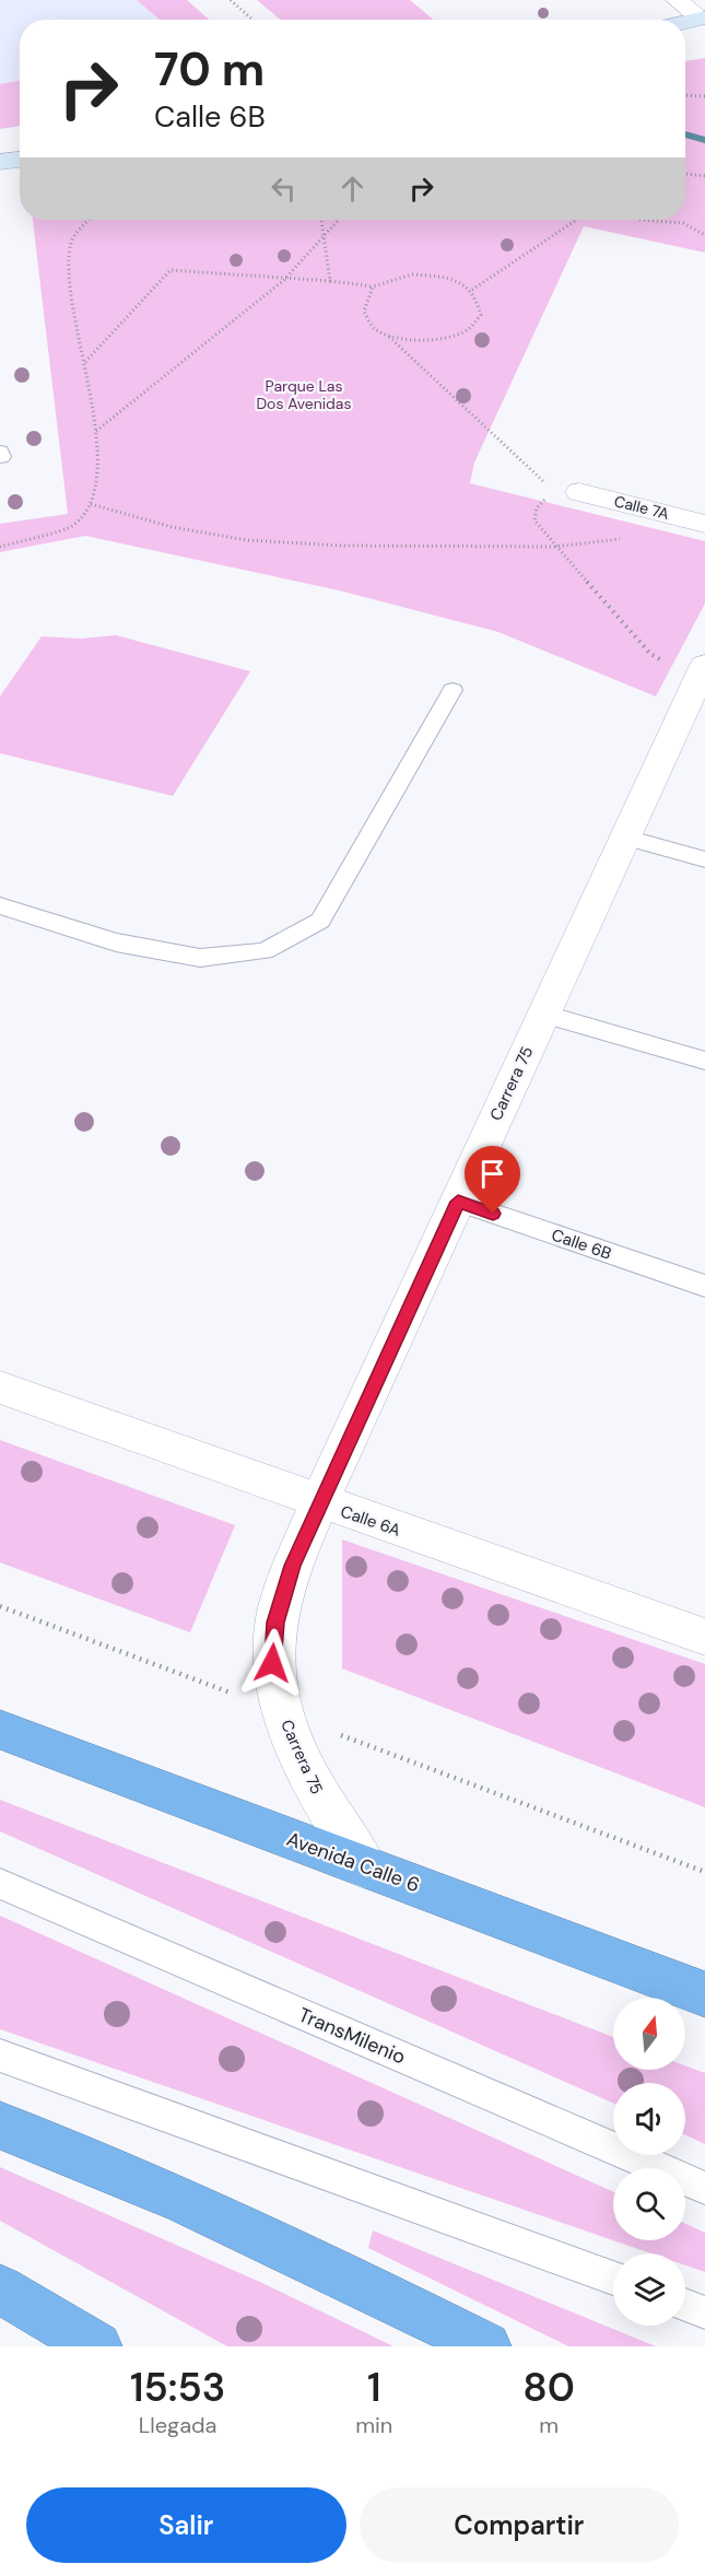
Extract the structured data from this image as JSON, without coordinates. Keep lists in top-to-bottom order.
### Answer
{
  "streets": {
    "highway": ["Avenida Calle 6"],
    "street": ["Calle 7A", "Carrera 75", "Calle 6A"],
    "lane": ["Calle 6B", "TransMilenio"]
  },
  "crossings": [
    ["Carrera 75", "Calle 6B"],
    ["Carrera 75", "Calle 6A"],
    ["Carrera 75", "Avenida Calle 6"]
  ],
  "parks": ["Parque Las Dos Avenidas"],
  "north": "top",
  "page": {
    "turn": ["70 m", "Calle 6B"],
    "eta": [
      "15:53",
      "Llegada",
      "1",
      "min",
      "80",
      "m"
    ],
    "buttons": ["Salir", "Compartir"]
  }
}
